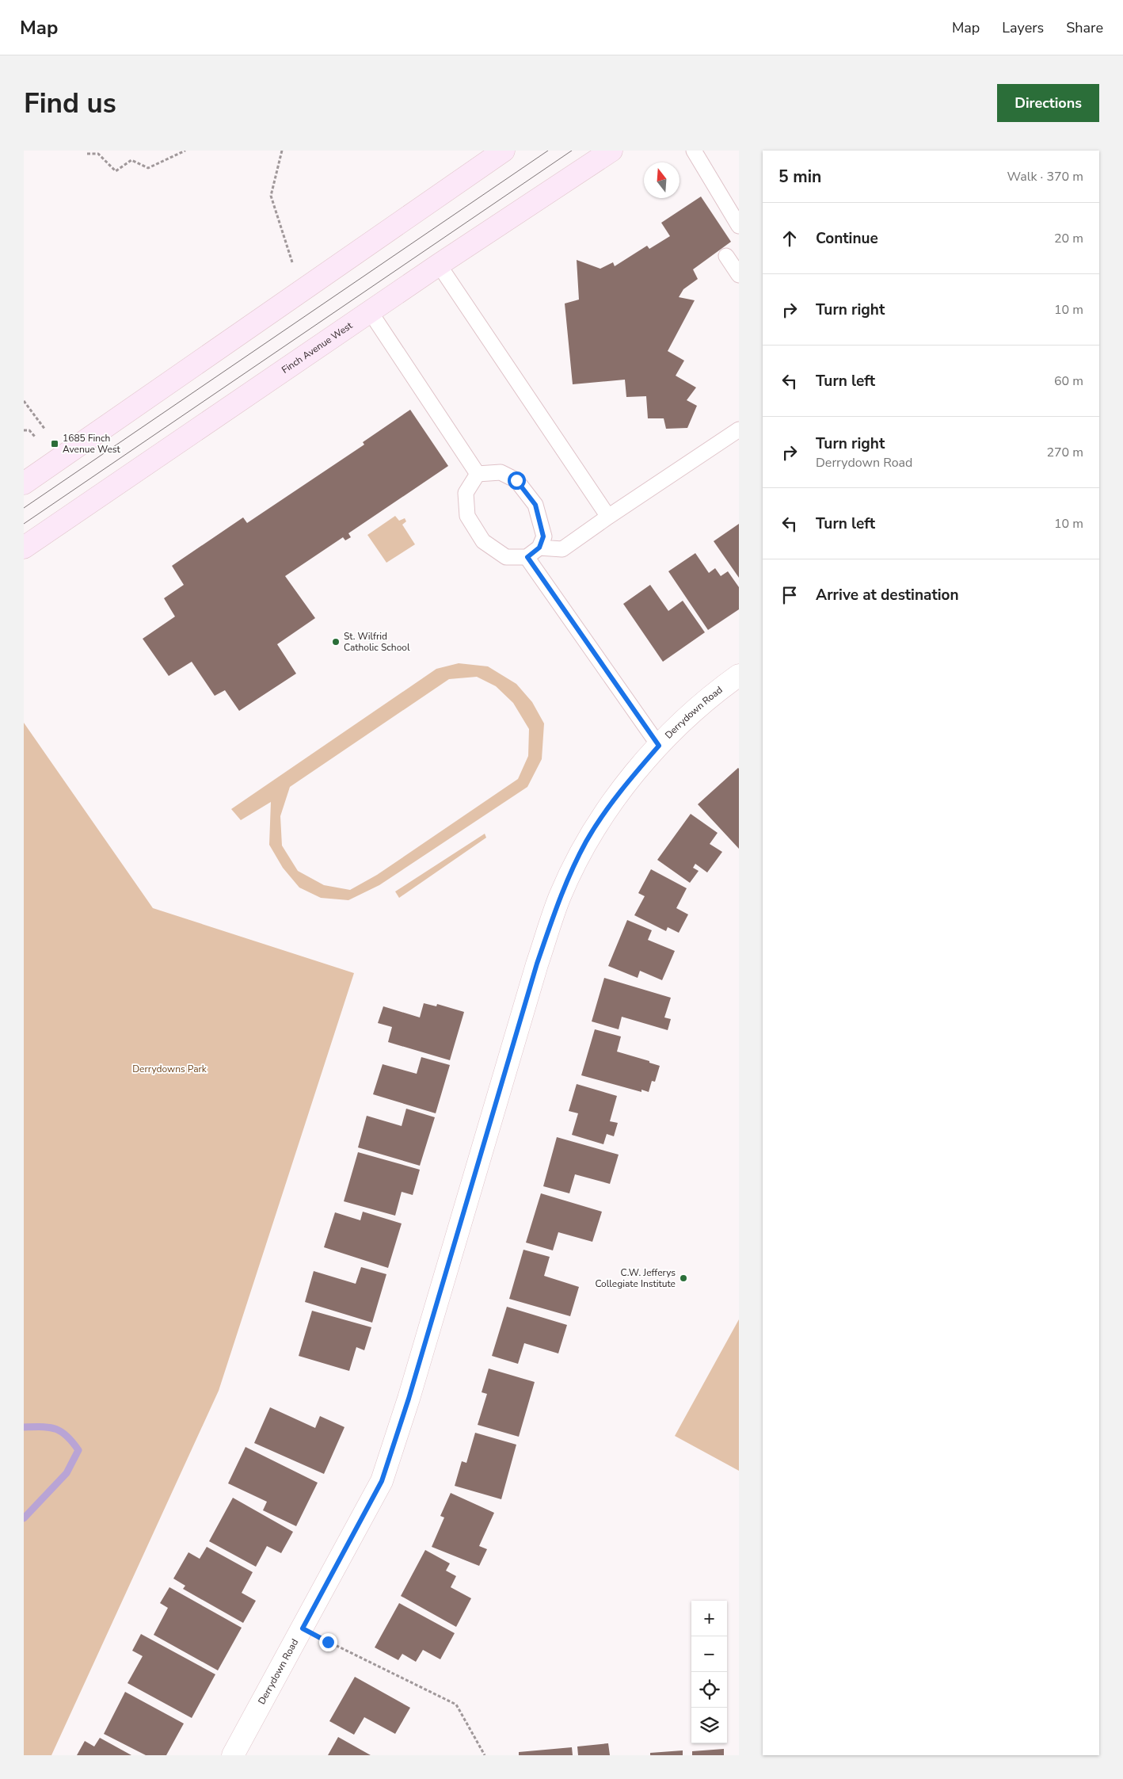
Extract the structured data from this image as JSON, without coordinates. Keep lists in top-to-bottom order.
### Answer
{
  "streets": {
    "main road": ["Finch Avenue West"],
    "street": ["Derrydown Road"]
  },
  "parks": ["Derrydowns Park"],
  "places": {
    "transit": ["1685 Finch Avenue West"],
    "other": ["St. Wilfrid Catholic School", "C.W. Jefferys Collegiate Institute"]
  },
  "north": "top",
  "page": {
    "header": "Map",
    "nav": ["Map", "Layers", "Share"],
    "buttons": "Directions",
    "title": "Find us",
    "heading": ["5 min", "Walk · 370 m"],
    "list": [
      ["Continue", "20 m"],
      ["Turn right", "10 m"],
      ["Turn left", "60 m"],
      ["Turn right", "Derrydown Road", "270 m"],
      ["Turn left", "10 m"],
      "Arrive at destination"
    ],
    "map_buttons": ["+", "−"]
  }
}
